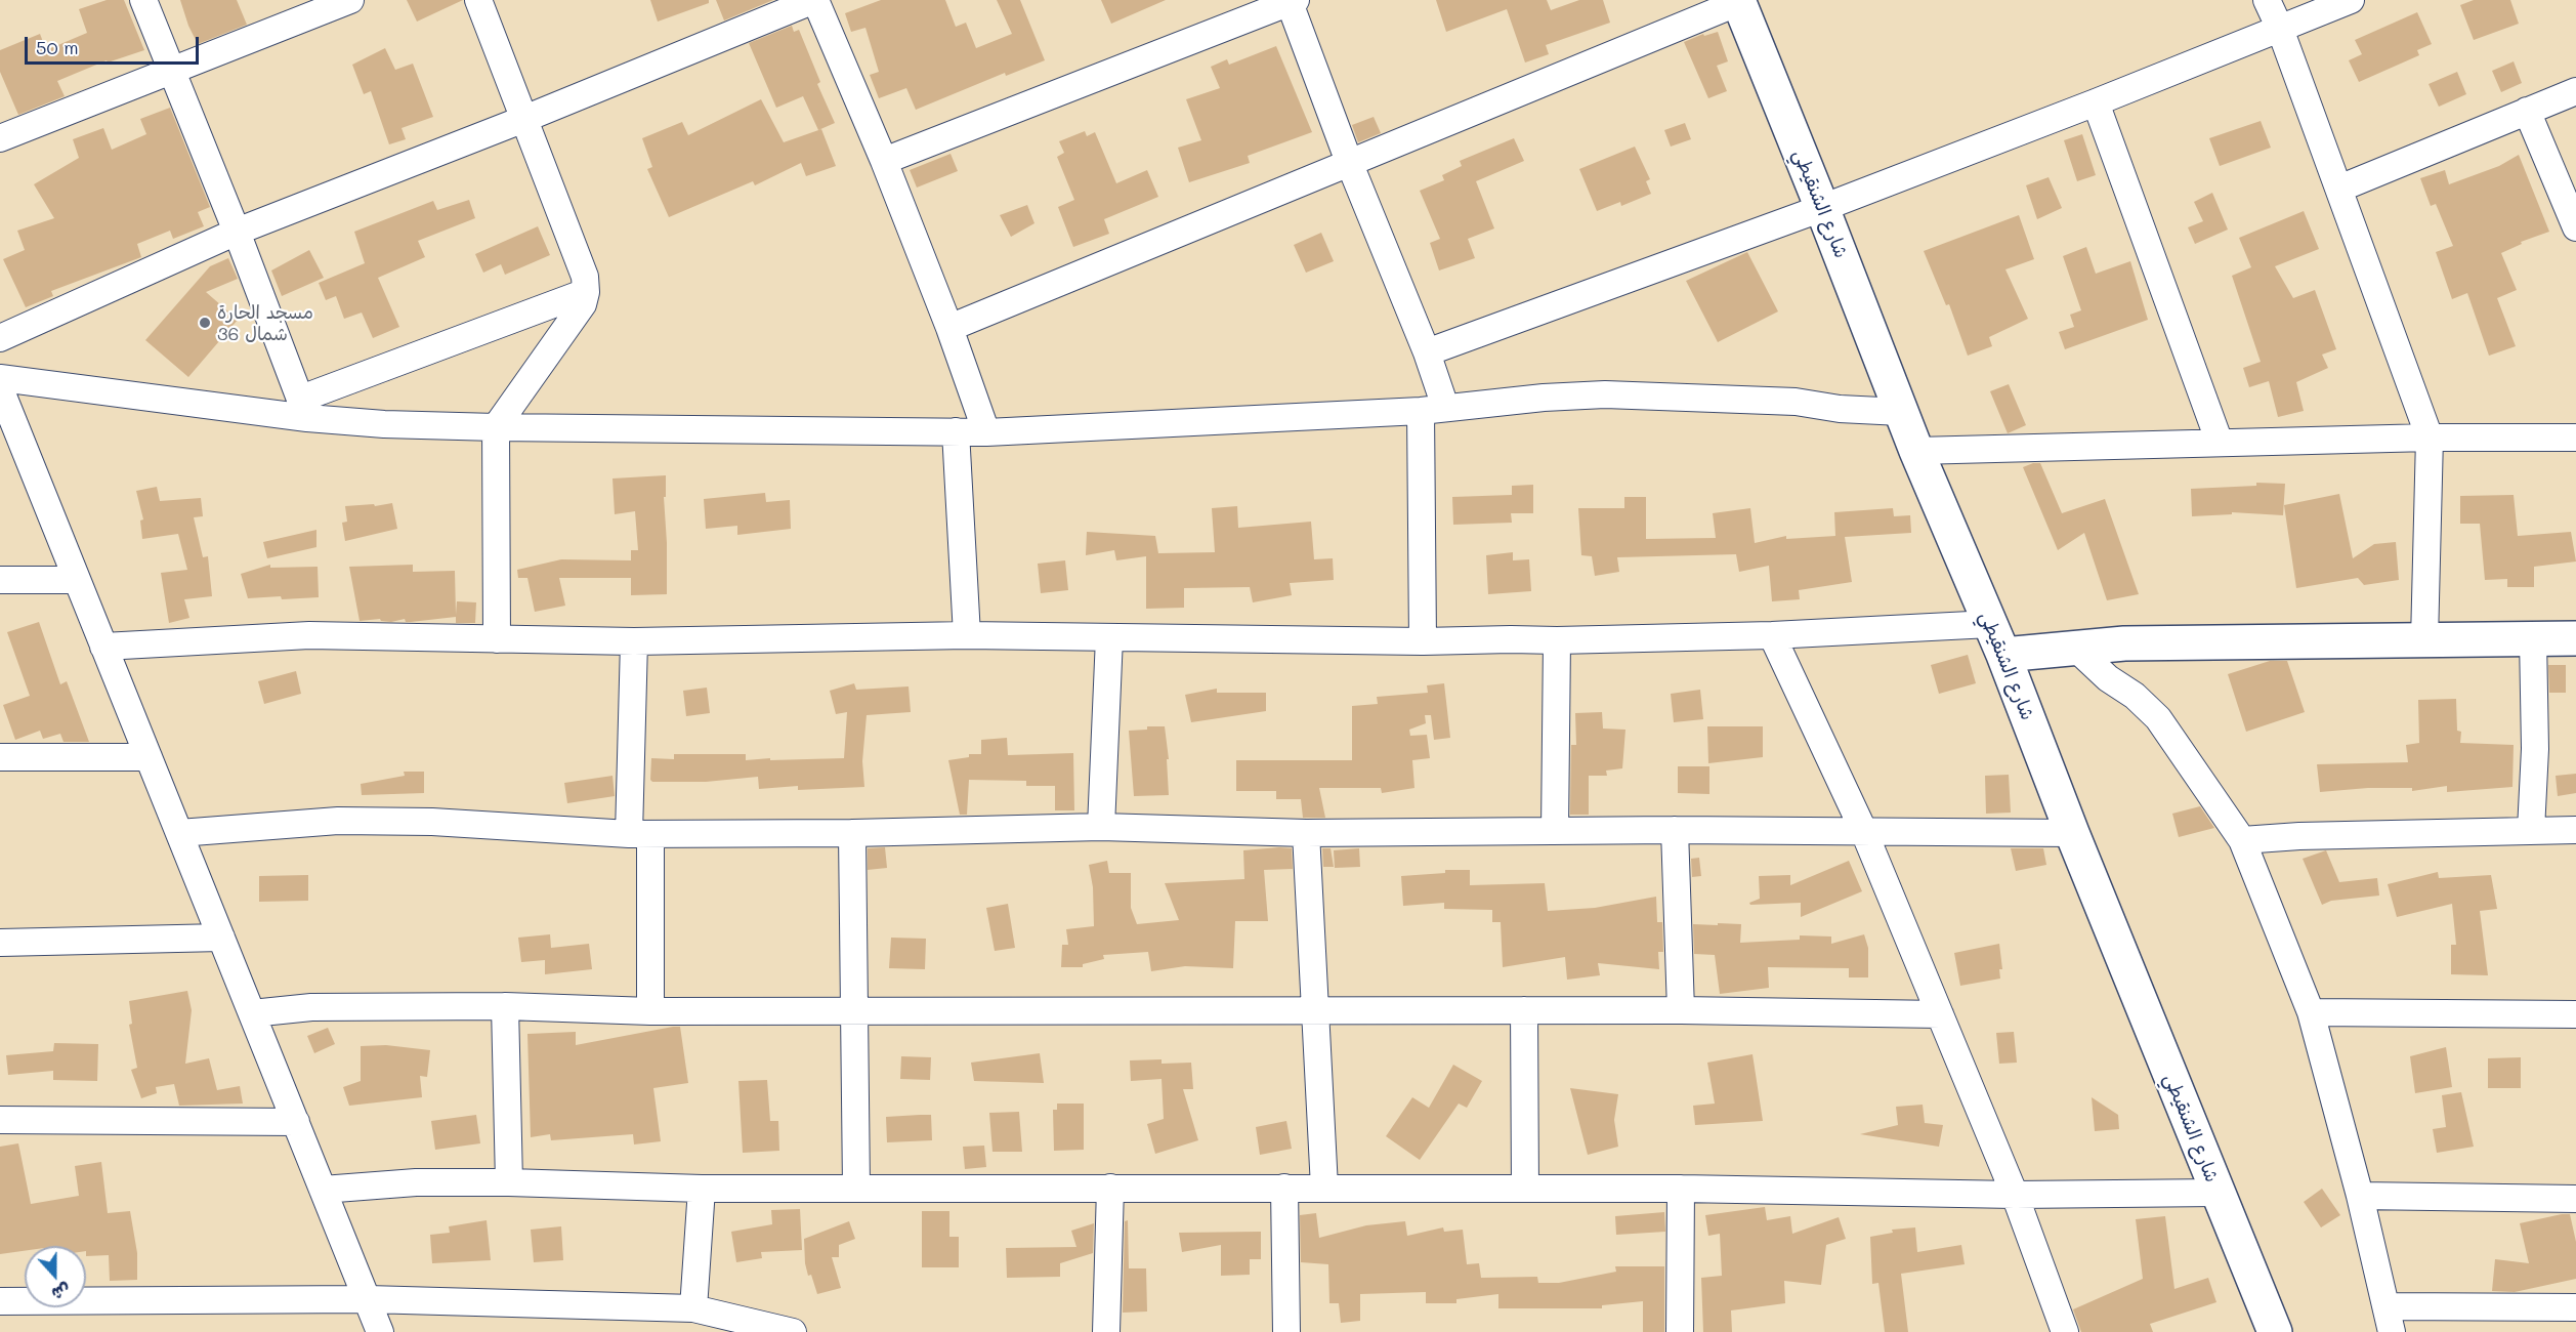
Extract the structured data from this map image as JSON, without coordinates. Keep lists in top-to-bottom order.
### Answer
{
  "streets": {
    "street": ["شارع الشنقيطي"]
  },
  "places": ["مسجد الحارة 36 شمال"],
  "scale_bar": "50 m",
  "north": "bottom"
}
